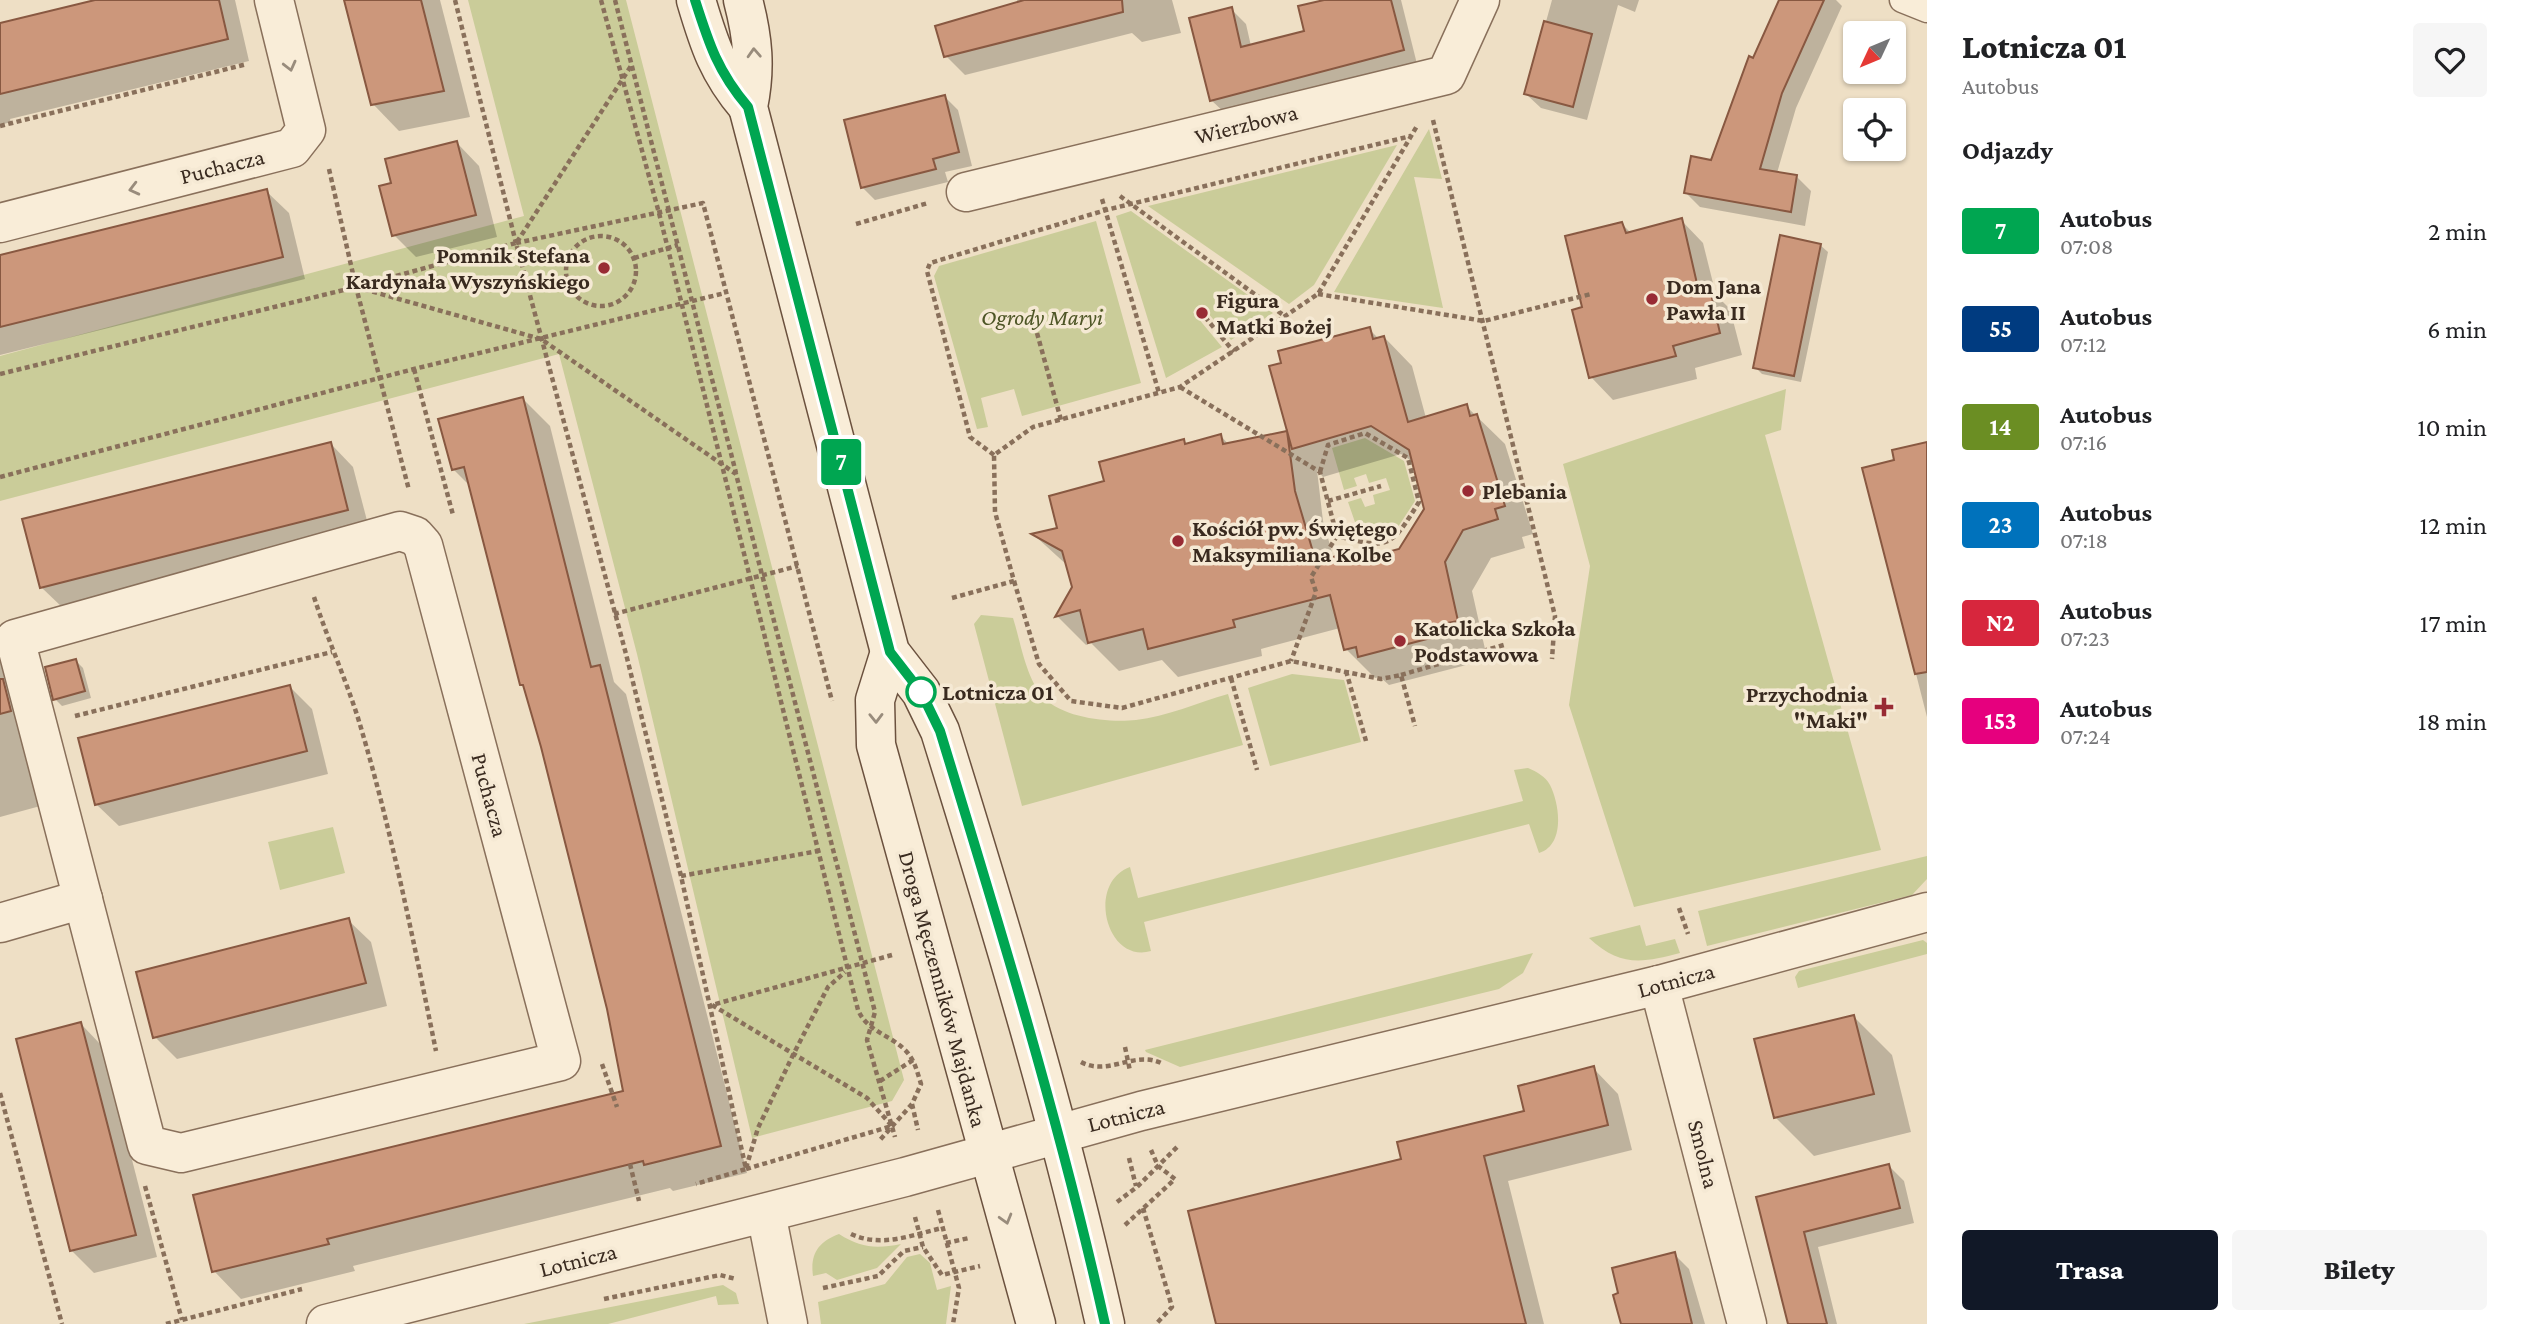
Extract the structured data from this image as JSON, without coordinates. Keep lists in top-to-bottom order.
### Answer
{
  "streets": {
    "street": [
      "Wierzbowa",
      "Puchacza",
      "Lotnicza",
      "Droga Męczenników Majdanka",
      "Smolna"
    ]
  },
  "crossings": [
    ["Lotnicza", "Droga Męczenników Majdanka"],
    ["Lotnicza", "Smolna"]
  ],
  "parks": ["Ogrody Maryi"],
  "places": {
    "other": [
      "Pomnik Stefana Kardynała Wyszyńskiego",
      "Dom Jana Pawła II",
      "Figura Matki Bożej",
      "Plebania",
      "Kościół pw. Świętego Maksymiliana Kolbe",
      "Katolicka Szkoła Podstawowa",
      "Lotnicza 01"
    ],
    "health": ["Przychodnia \"Maki\""]
  },
  "lines": ["bus line 7"],
  "north": "bottom left",
  "page": {
    "on_map": "7",
    "heading": [
      ["Lotnicza 01", "Autobus"],
      "Odjazdy"
    ],
    "list": [
      {
        "mark": "7",
        "name": "Autobus",
        "note": "07:08",
        "value": "2 min"
      },
      {
        "mark": "55",
        "name": "Autobus",
        "note": "07:12",
        "value": "6 min"
      },
      {
        "mark": "14",
        "name": "Autobus",
        "note": "07:16",
        "value": "10 min"
      },
      {
        "mark": "23",
        "name": "Autobus",
        "note": "07:18",
        "value": "12 min"
      },
      {
        "mark": "N2",
        "name": "Autobus",
        "note": "07:23",
        "value": "17 min"
      },
      {
        "mark": "153",
        "name": "Autobus",
        "note": "07:24",
        "value": "18 min"
      }
    ],
    "buttons": ["Trasa", "Bilety"]
  }
}
